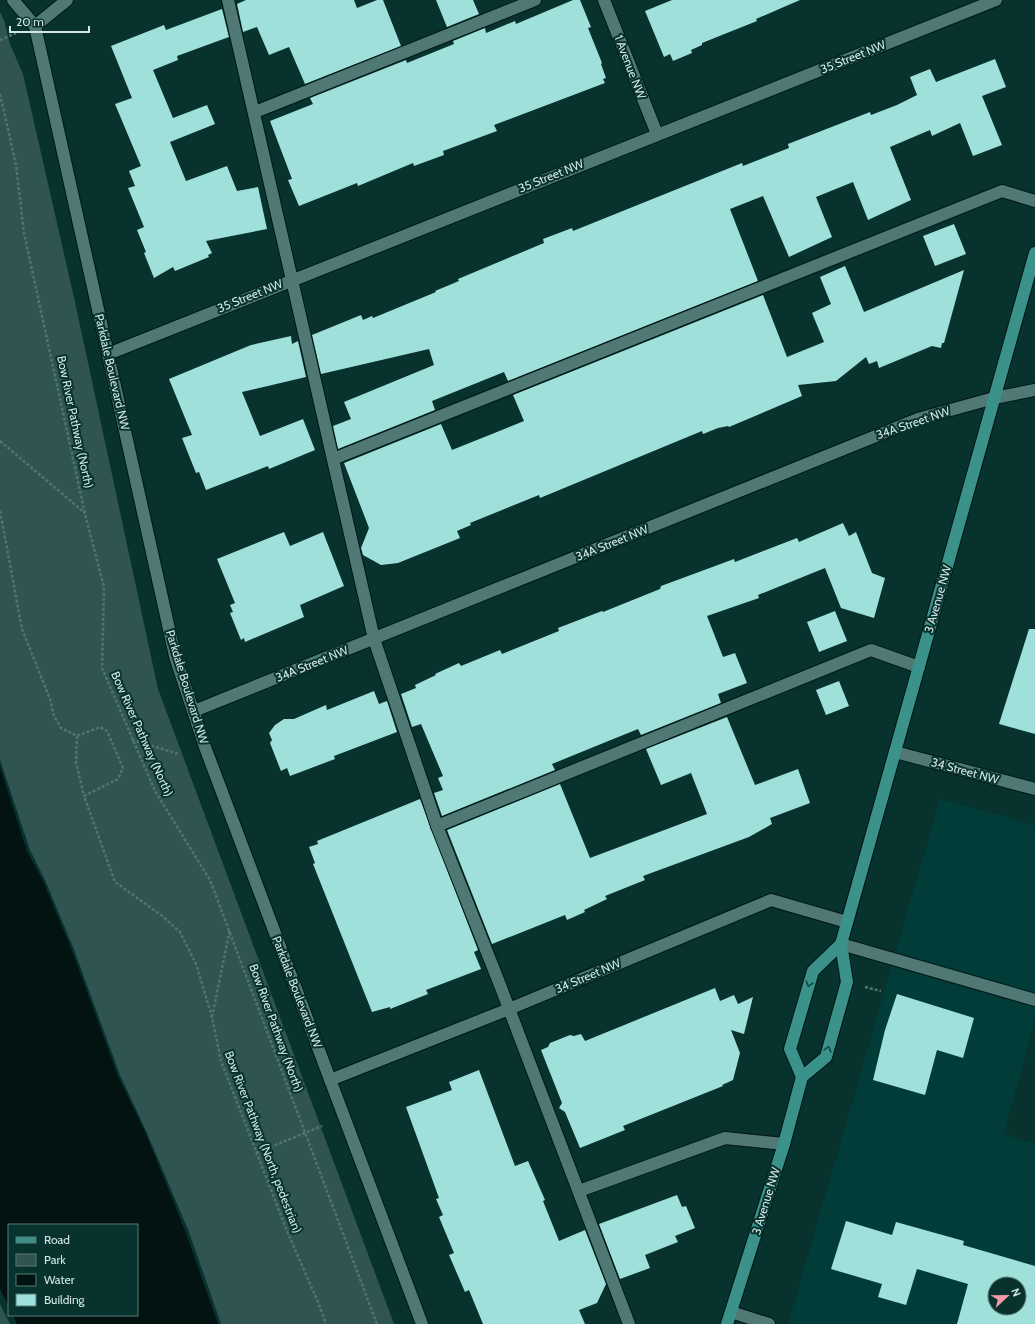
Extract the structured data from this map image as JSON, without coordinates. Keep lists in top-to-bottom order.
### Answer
{
  "streets": {
    "main road": ["3 Avenue NW"],
    "street": [
      "35 Street NW",
      "1 Avenue NW",
      "Parkdale Boulevard NW",
      "34A Street NW",
      "34 Street NW"
    ],
    "path": ["Bow River Pathway (North)", "Bow River Pathway (North, pedestrian)"]
  },
  "crossings": [
    ["35 Street NW", "1 Avenue NW"],
    ["35 Street NW", "Parkdale Boulevard NW"],
    ["Parkdale Boulevard NW", "34A Street NW"],
    ["Parkdale Boulevard NW", "34 Street NW"],
    ["34A Street NW", "3 Avenue NW"],
    ["3 Avenue NW", "34 Street NW"]
  ],
  "legend": [
    "Road",
    "Park",
    "Water",
    "Building"
  ],
  "scale_bar": "20 m",
  "north": "right"
}
